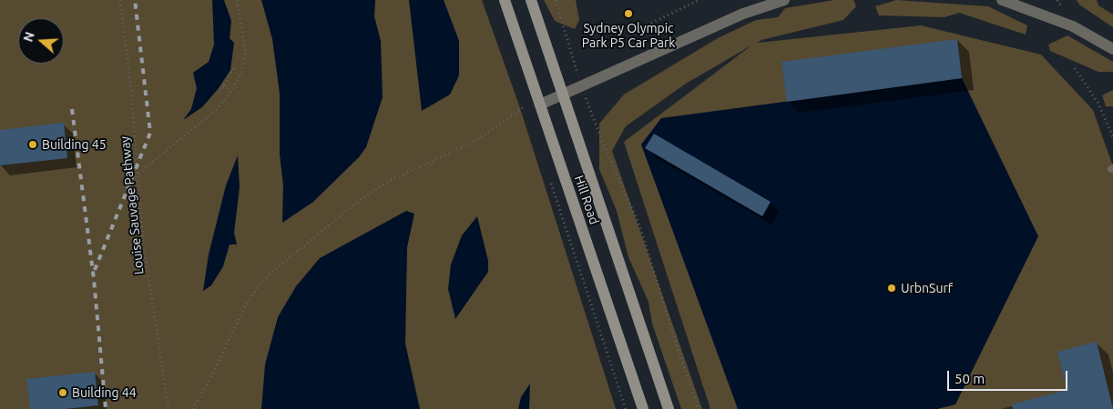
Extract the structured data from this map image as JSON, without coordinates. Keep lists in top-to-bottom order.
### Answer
{
  "streets": {
    "street": ["Hill Road"],
    "path": ["Louise Sauvage Pathway"]
  },
  "places": [
    "Sydney Olympic Park P5 Car Park",
    "Building 45",
    "UrbnSurf",
    "Building 44"
  ],
  "scale_bar": "50 m",
  "north": "left"
}
